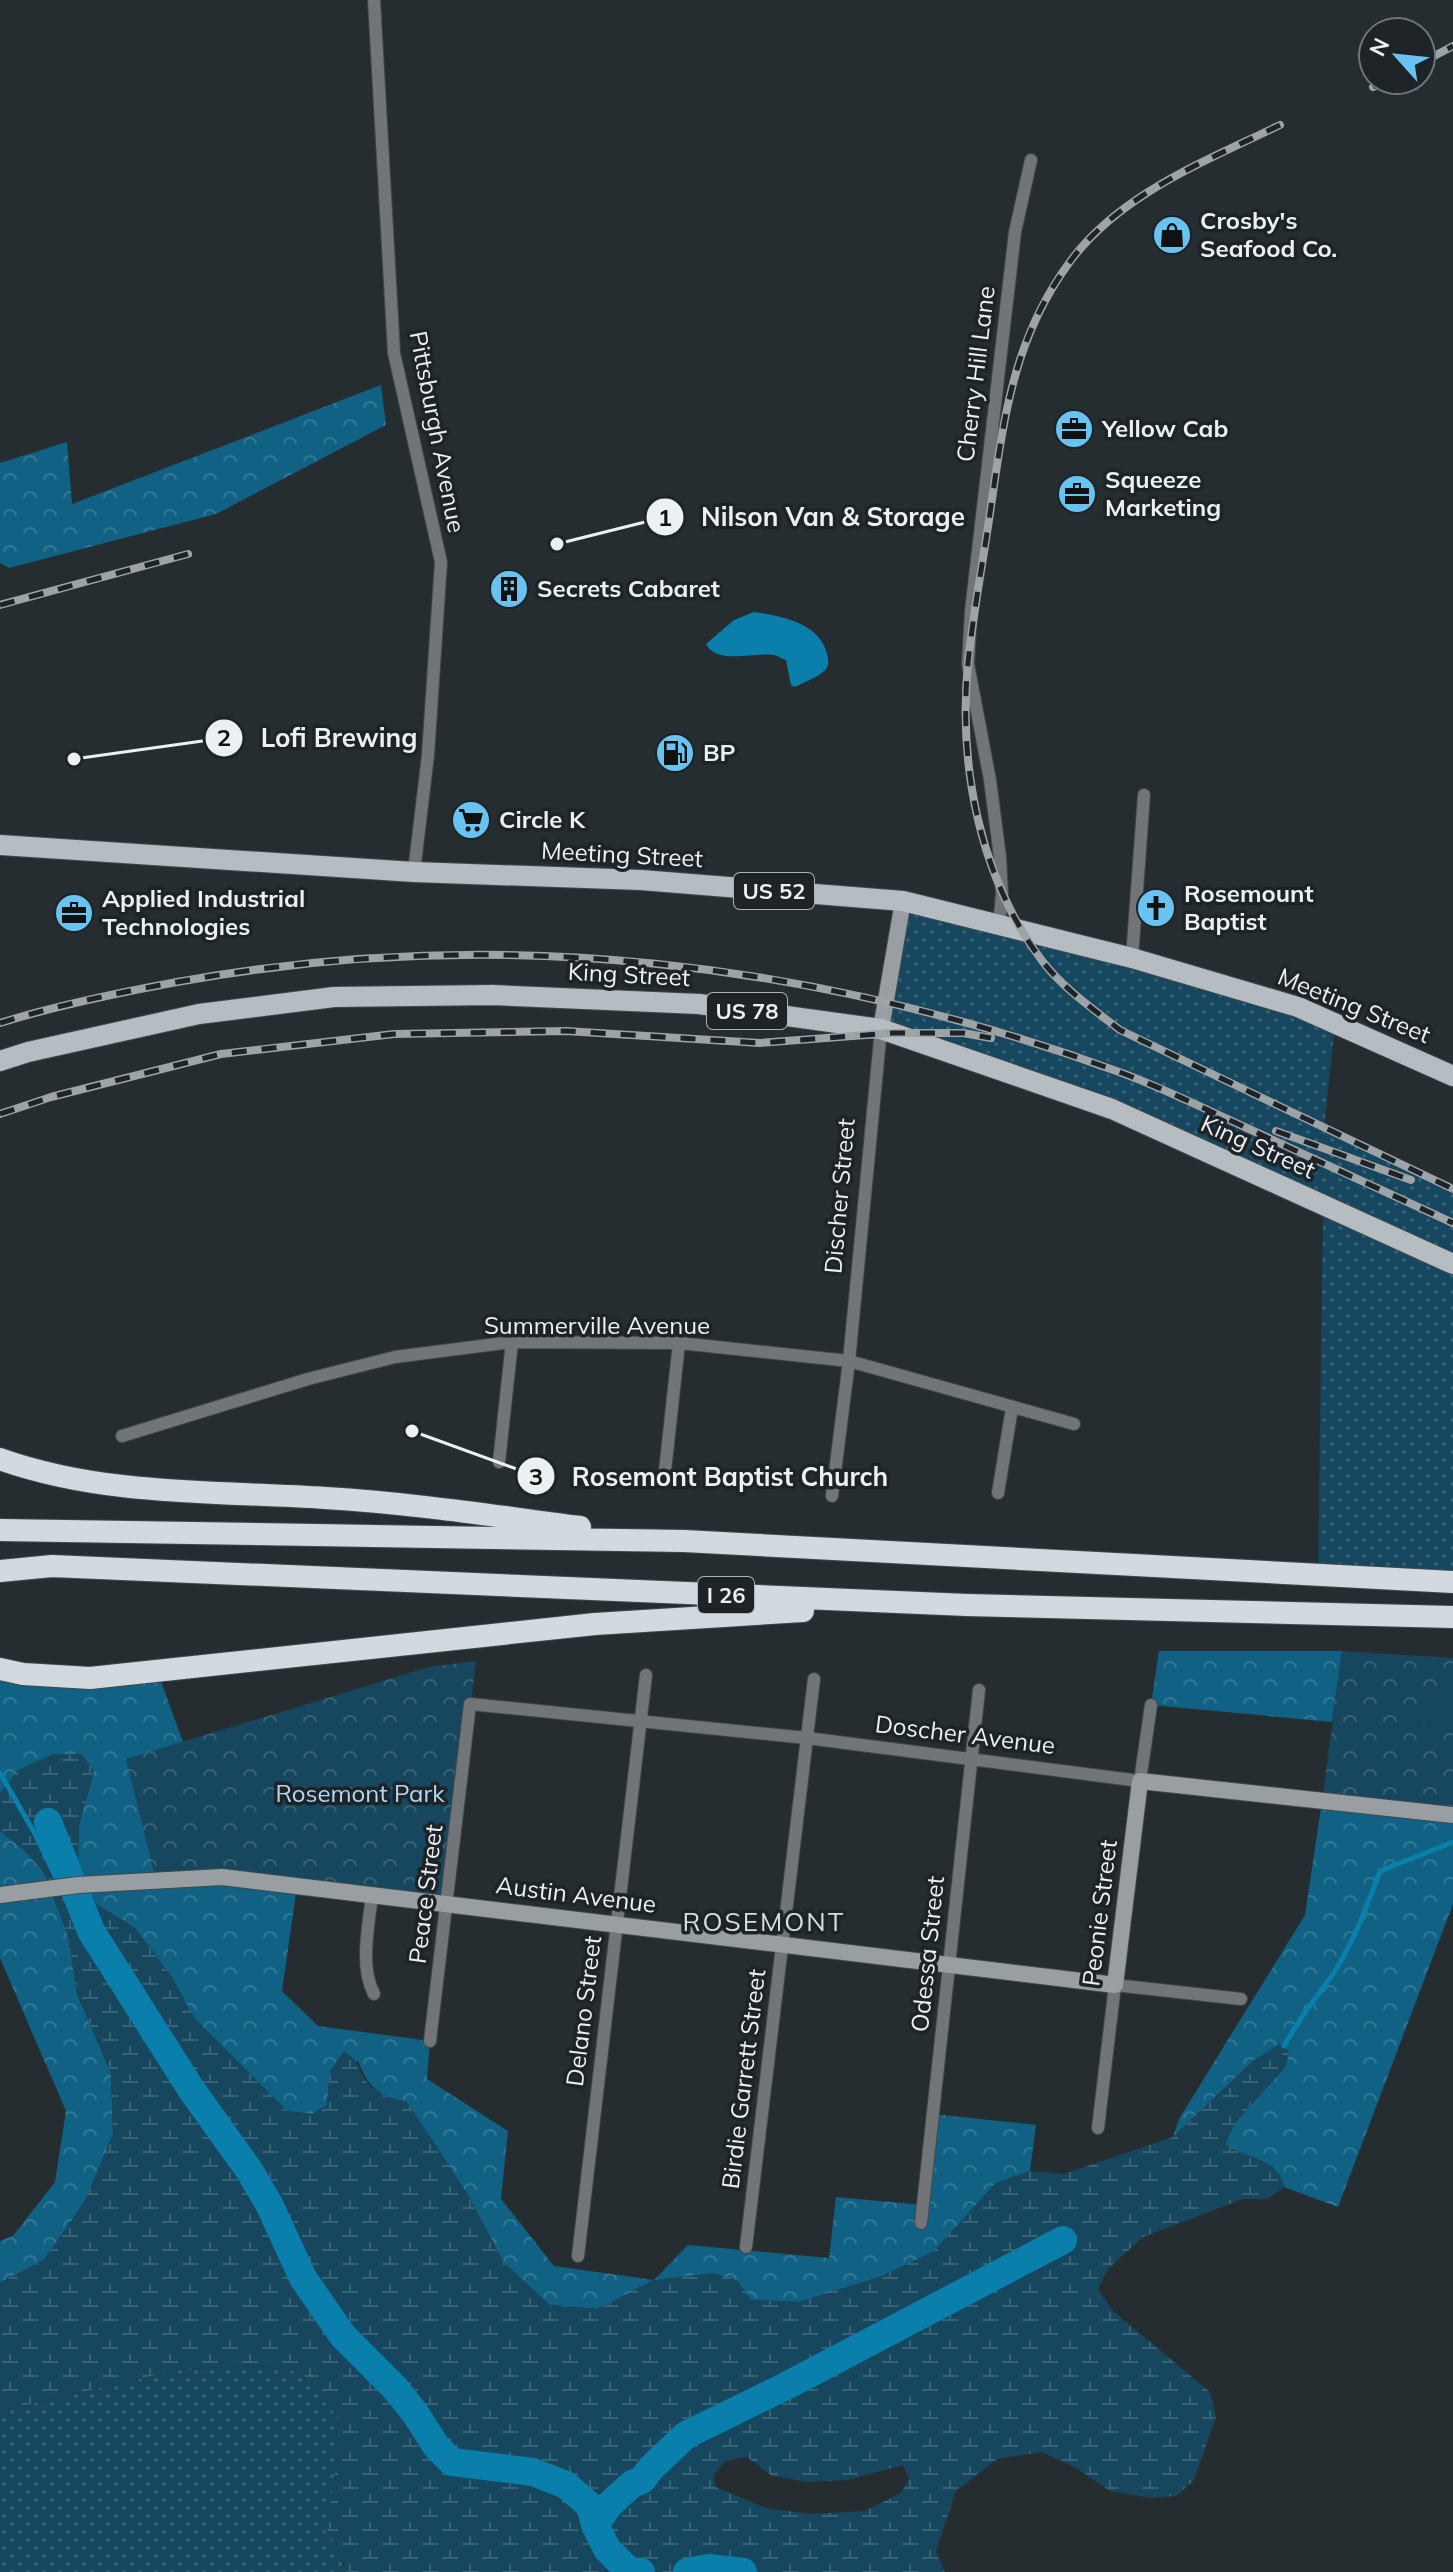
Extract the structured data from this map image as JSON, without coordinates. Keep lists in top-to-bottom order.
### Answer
{
  "streets": {
    "highway": ["I 26"],
    "main road": [
      "Meeting Street",
      "US 52",
      "King Street",
      "US 78"
    ],
    "street": [
      "Cherry Hill Lane",
      "Pittsburgh Avenue",
      "Discher Street",
      "Summerville Avenue",
      "Doscher Avenue",
      "Peace Street",
      "Austin Avenue",
      "Peonie Street",
      "Odessa Street",
      "Delano Street",
      "Birdie Garrett Street"
    ]
  },
  "crossings": [
    ["Cherry Hill Lane", "Meeting Street"],
    ["Pittsburgh Avenue", "Meeting Street"],
    ["Meeting Street", "Discher Street"],
    ["King Street", "Discher Street"],
    ["Discher Street", "Summerville Avenue"],
    ["Doscher Avenue", "Peace Street"],
    ["Doscher Avenue", "Peonie Street"],
    ["Doscher Avenue", "Odessa Street"],
    ["Doscher Avenue", "Delano Street"],
    ["Doscher Avenue", "Birdie Garrett Street"],
    ["Peace Street", "Austin Avenue"],
    ["Austin Avenue", "Peonie Street"],
    ["Austin Avenue", "Odessa Street"],
    ["Austin Avenue", "Delano Street"],
    ["Austin Avenue", "Birdie Garrett Street"]
  ],
  "districts": ["ROSEMONT"],
  "parks": ["Rosemont Park"],
  "places": {
    "shop": ["Crosby's Seafood Co."],
    "office": ["Yellow Cab", "Squeeze Marketing", "Applied Industrial Technologies"],
    "other": ["Nilson Van & Storage", "Lofi Brewing", "Rosemont Baptist Church"],
    "building": ["Secrets Cabaret"],
    "fuel station": ["BP"],
    "supermarket": ["Circle K"],
    "church": ["Rosemount Baptist"]
  },
  "north": "top left"
}
